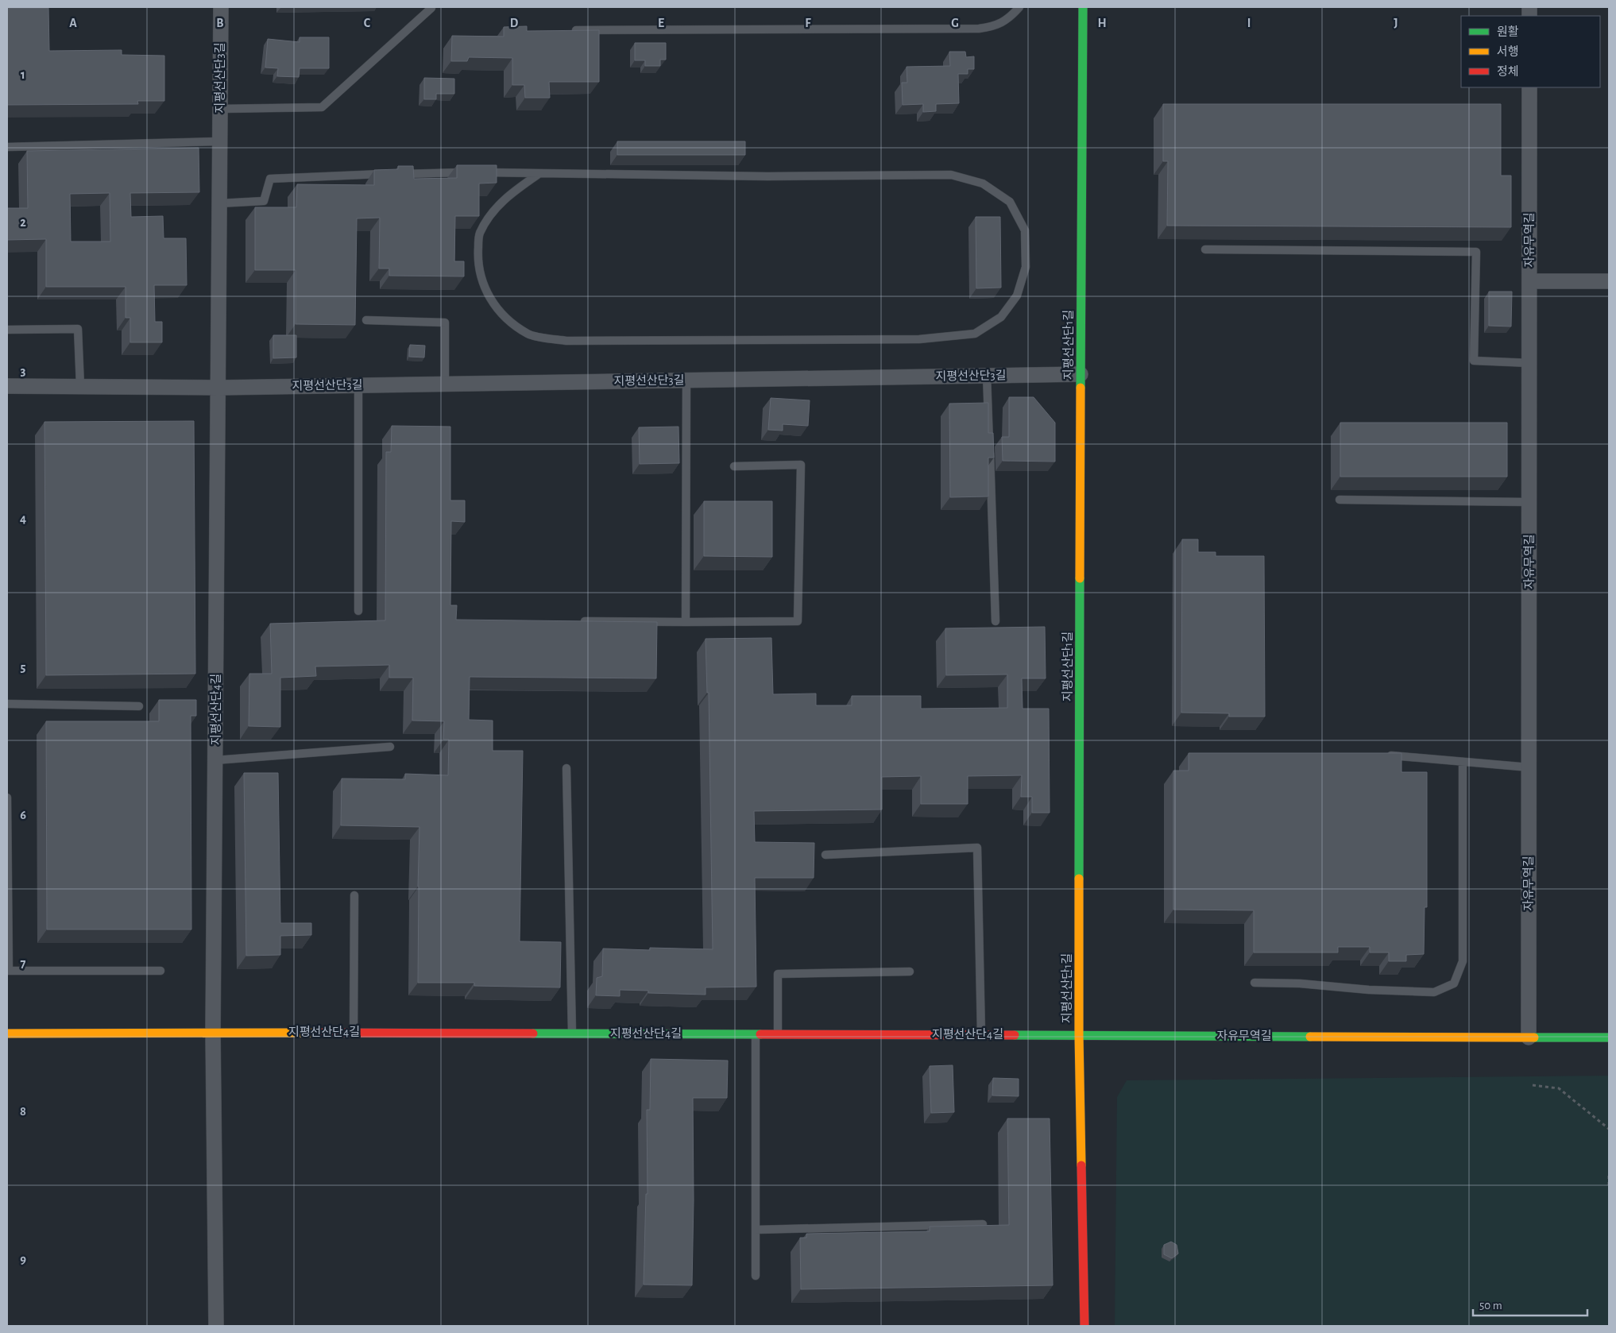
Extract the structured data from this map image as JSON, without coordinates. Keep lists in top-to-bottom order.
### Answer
{
  "streets": {
    "street": [
      "지평선산단3길",
      "자유무역길",
      "지평선산단1길",
      "지평선산단4길"
    ]
  },
  "crossings": [
    ["지평선산단3길", "지평선산단1길"],
    ["지평선산단3길", "지평선산단4길"],
    ["자유무역길", "지평선산단1길"],
    ["자유무역길", "지평선산단4길"],
    ["지평선산단1길", "지평선산단4길"]
  ],
  "legend": ["원활", "서행", "정체"],
  "scale_bar": "50 m",
  "grid": {
    "columns": [
      "A",
      "B",
      "C",
      "D",
      "E",
      "F",
      "G",
      "H",
      "I",
      "J"
    ],
    "rows": [
      "1",
      "2",
      "3",
      "4",
      "5",
      "6",
      "7",
      "8",
      "9"
    ]
  }
}
